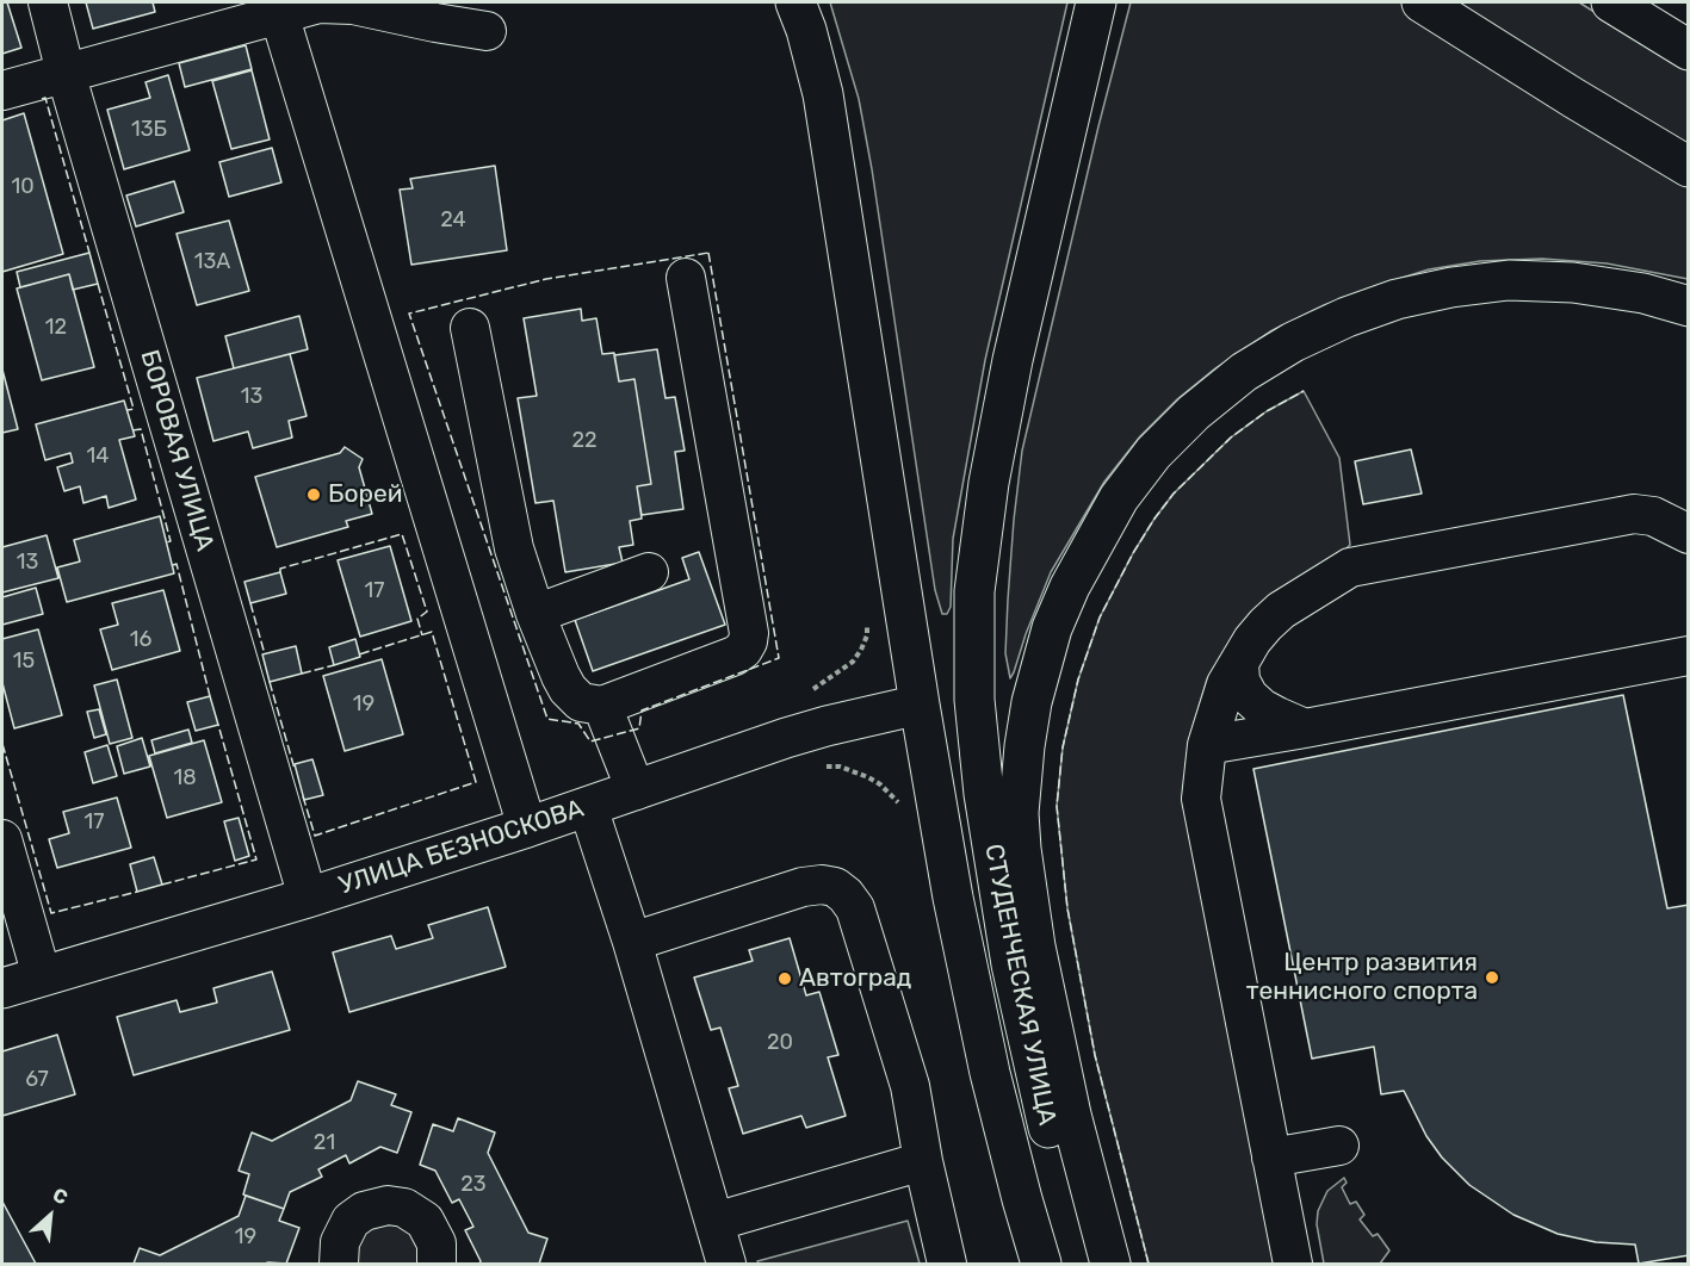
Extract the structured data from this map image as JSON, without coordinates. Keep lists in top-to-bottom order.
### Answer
{
  "streets": {
    "main road": ["УЛИЦА БЕЗНОСКОВА", "СТУДЕНЧЕСКАЯ УЛИЦА"],
    "street": ["БОРОВАЯ УЛИЦА"]
  },
  "crossings": [
    ["БОРОВАЯ УЛИЦА", "УЛИЦА БЕЗНОСКОВА"],
    ["УЛИЦА БЕЗНОСКОВА", "СТУДЕНЧЕСКАЯ УЛИЦА"]
  ],
  "places": ["Борей", "Центр развития теннисного спорта", "Автоград"],
  "house_numbers": [
    "13Б",
    "10",
    "24",
    "13А",
    "12",
    "13",
    "22",
    "14",
    "13",
    "17",
    "16",
    "15",
    "19",
    "18",
    "17",
    "20",
    "67",
    "21",
    "23",
    "19"
  ],
  "north": "top right"
}
